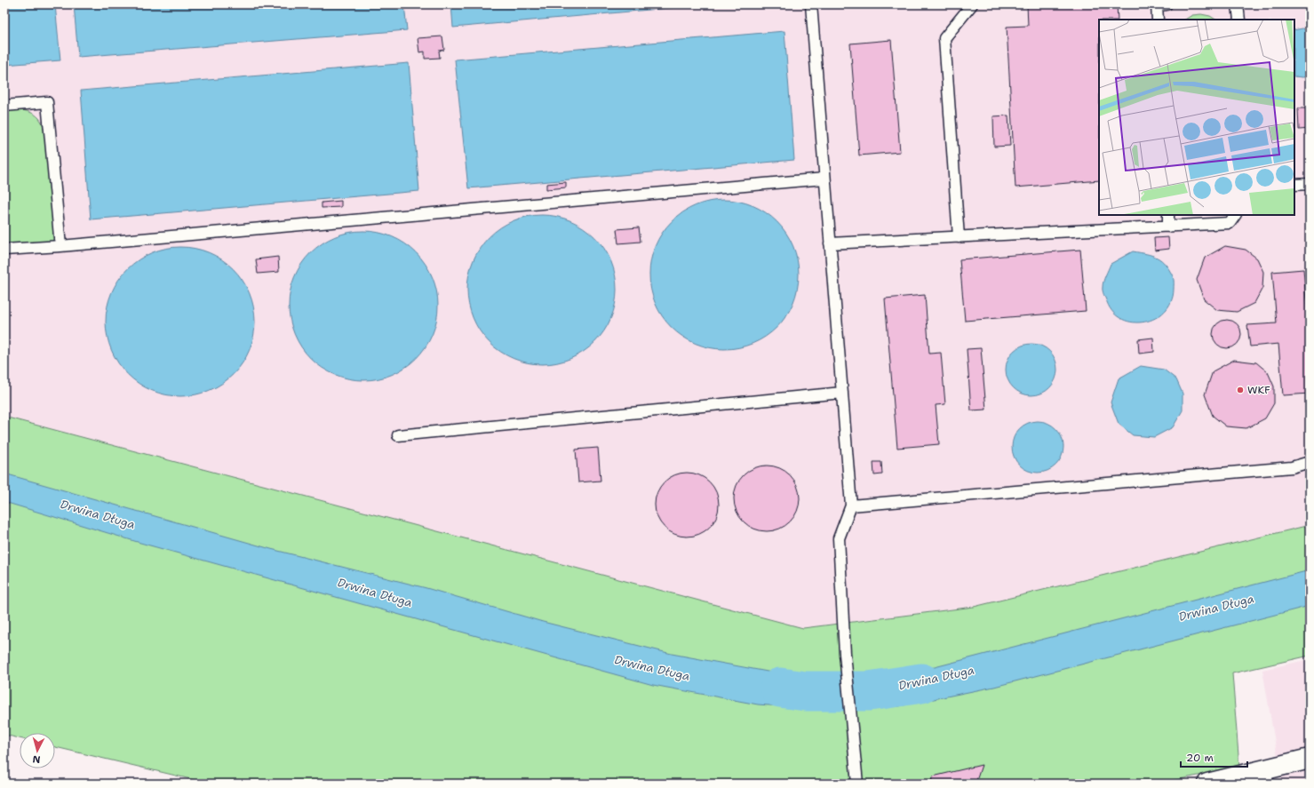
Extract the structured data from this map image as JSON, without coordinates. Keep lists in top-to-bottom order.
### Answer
{
  "water": ["Drwina Długa"],
  "places": ["WKF"],
  "scale_bar": "20 m",
  "north": "bottom"
}
